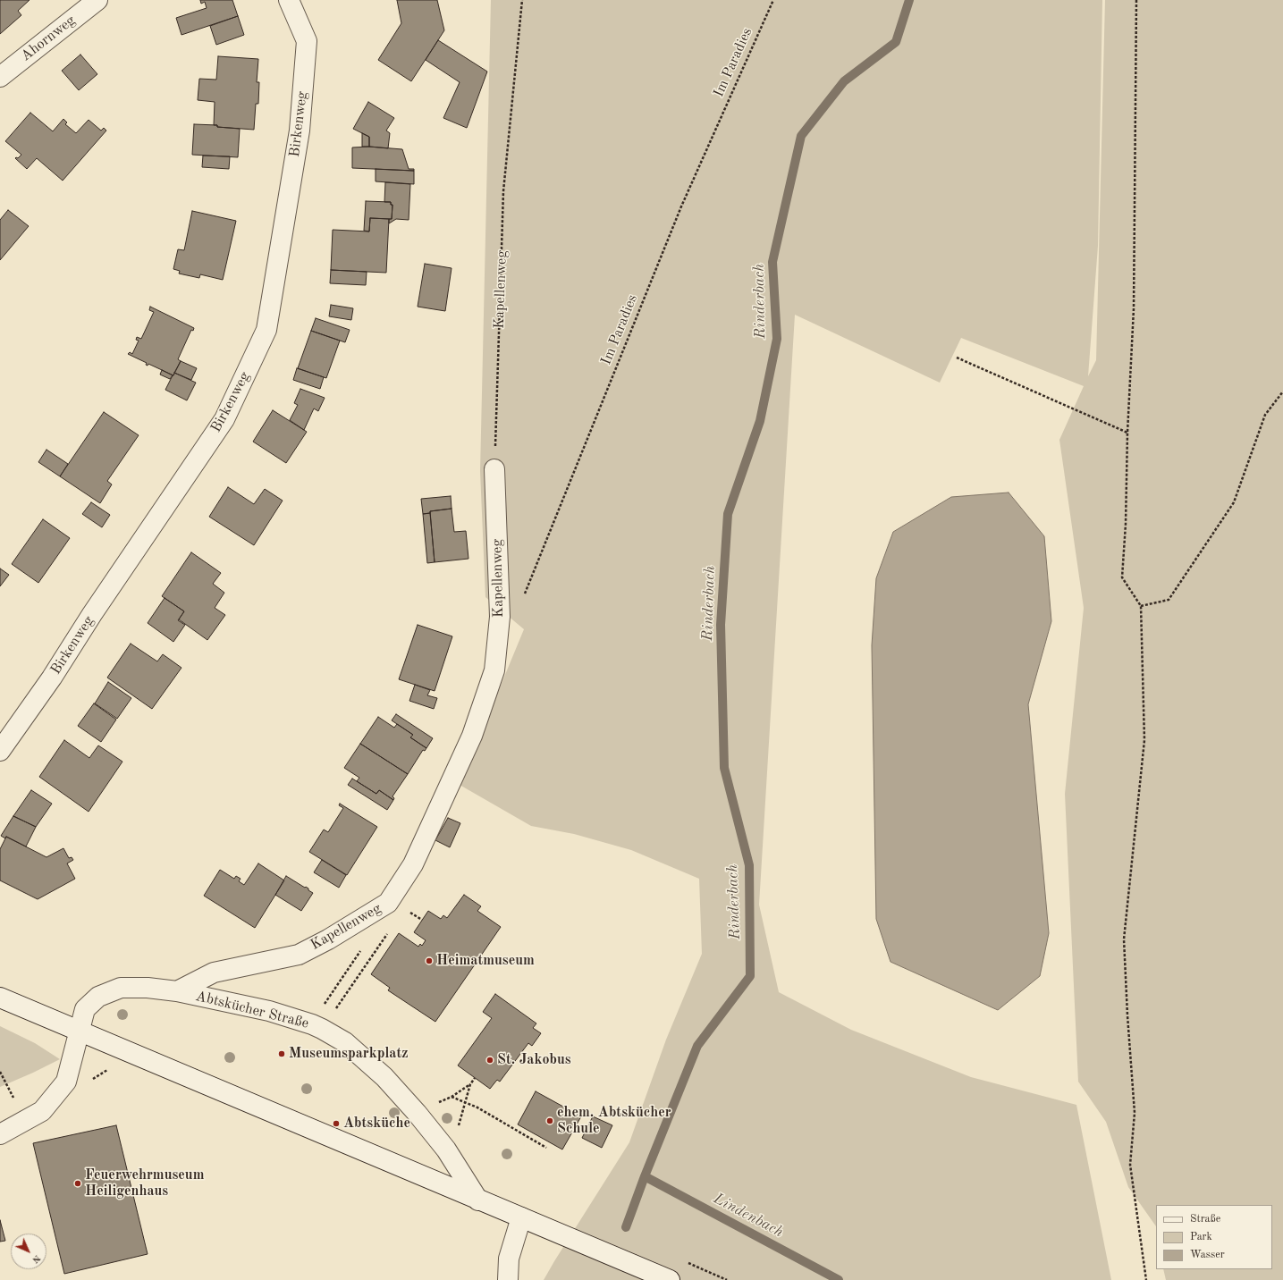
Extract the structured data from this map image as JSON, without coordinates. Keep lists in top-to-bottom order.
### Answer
{
  "streets": {
    "street": [
      "Ahornweg",
      "Birkenweg",
      "Kapellenweg",
      "Abtskücher Straße"
    ],
    "path": ["Im Paradies"]
  },
  "crossings": [
    ["Kapellenweg", "Abtskücher Straße"]
  ],
  "water": ["Rinderbach", "Lindenbach"],
  "places": [
    "Heimatmuseum",
    "Museumsparkplatz",
    "St. Jakobus",
    "ehem. Abtskücher Schule",
    "Abtsküche",
    "Feuerwehrmuseum Heiligenhaus"
  ],
  "legend": ["Straße", "Park", "Wasser"],
  "north": "bottom right"
}
